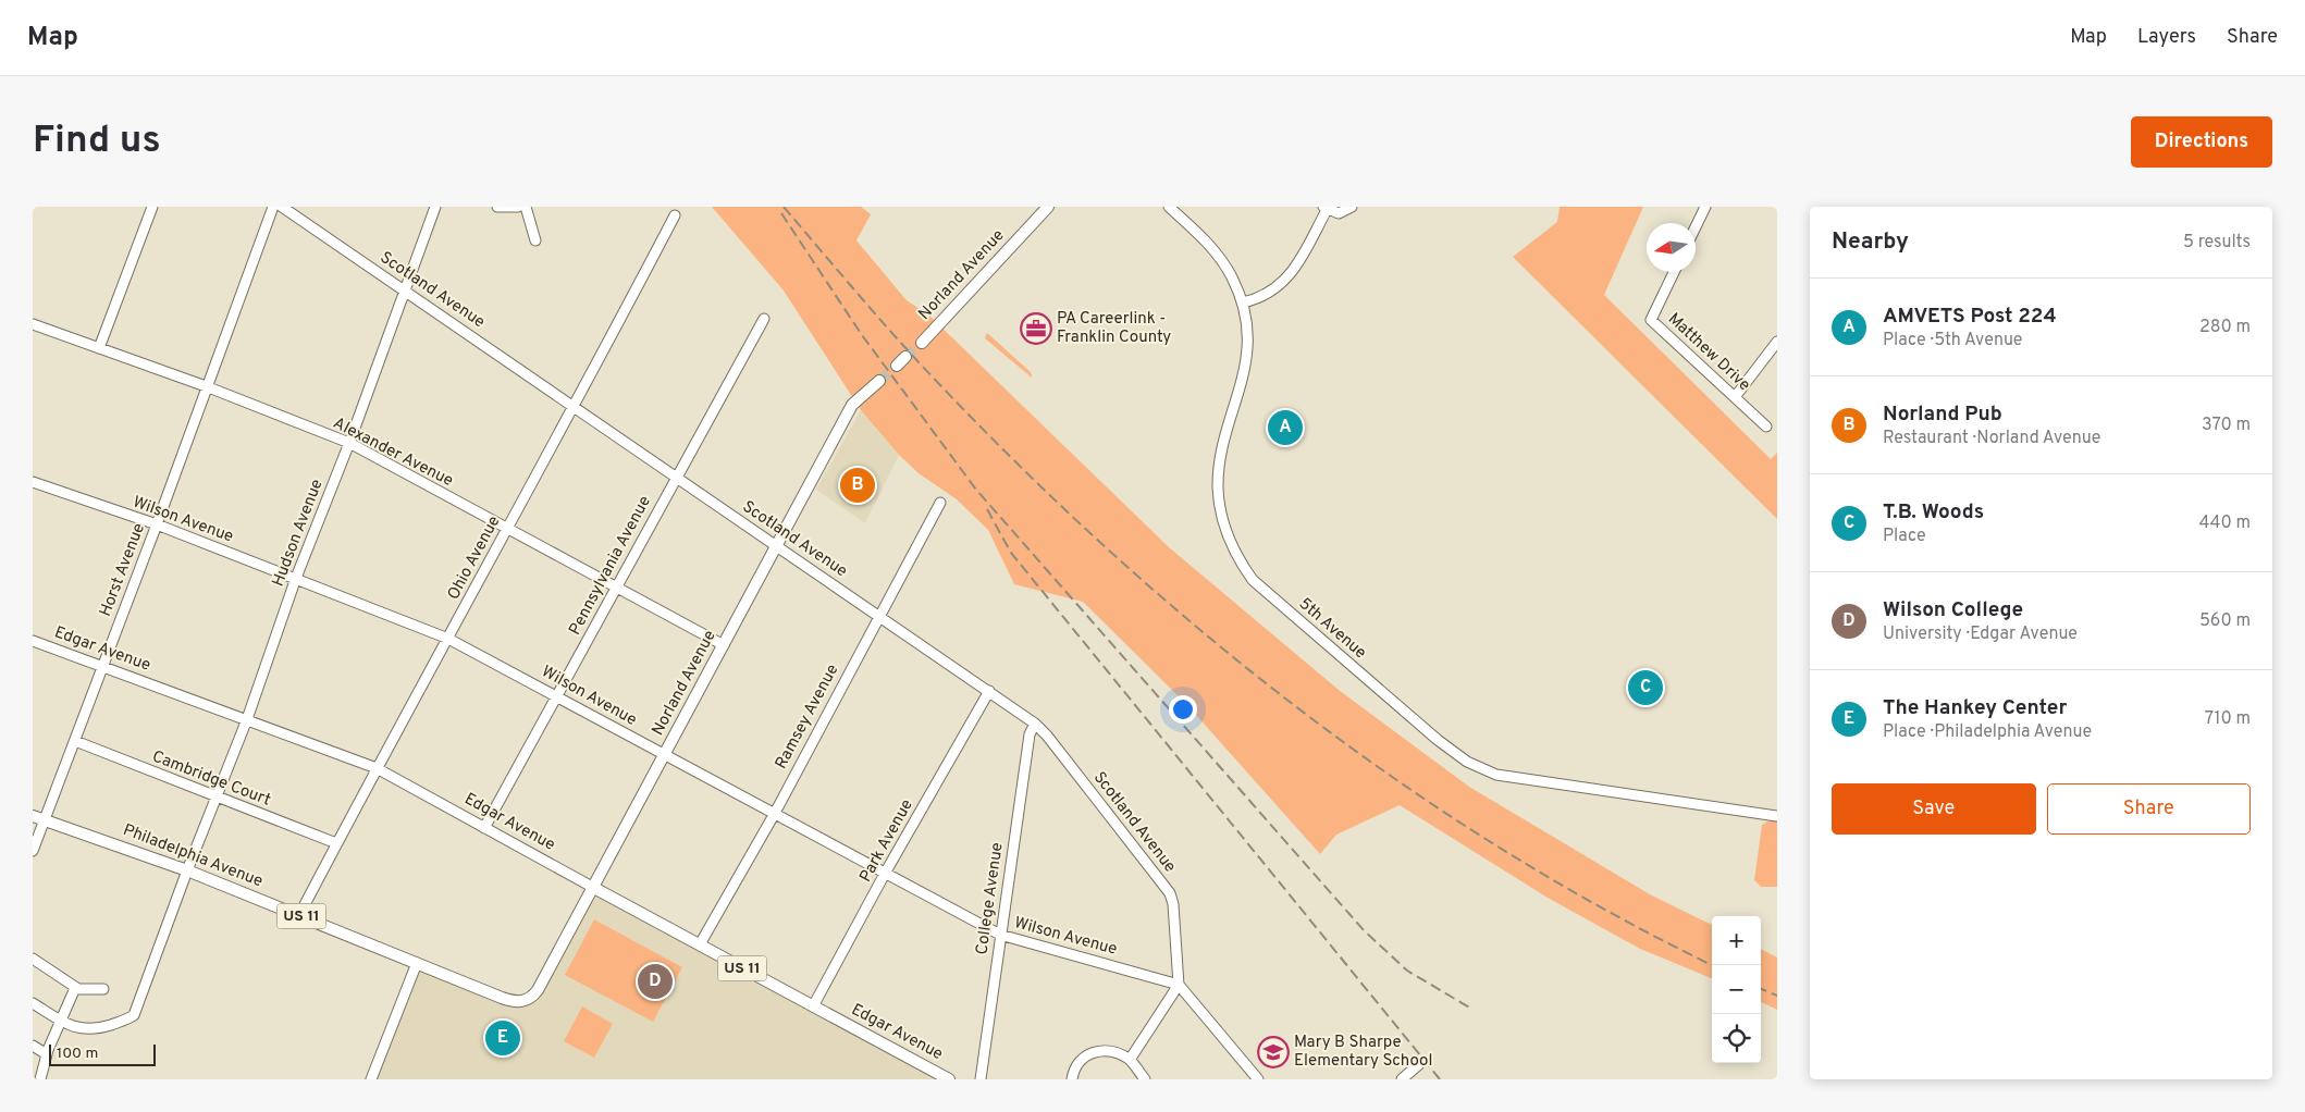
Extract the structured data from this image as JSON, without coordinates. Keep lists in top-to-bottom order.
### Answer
{
  "streets": {
    "main road": [
      "Norland Avenue",
      "Edgar Avenue",
      "Philadelphia Avenue",
      "US 11"
    ],
    "street": [
      "Scotland Avenue",
      "Matthew Drive",
      "Alexander Avenue",
      "Wilson Avenue",
      "Hudson Avenue",
      "Ohio Avenue",
      "Pennsylvania Avenue",
      "Horst Avenue",
      "5th Avenue",
      "Ramsey Avenue",
      "Cambridge Court",
      "Park Avenue",
      "College Avenue"
    ]
  },
  "crossings": [
    ["Norland Avenue", "Scotland Avenue"],
    ["Norland Avenue", "Alexander Avenue"],
    ["Norland Avenue", "Wilson Avenue"],
    ["Norland Avenue", "Edgar Avenue"],
    ["Norland Avenue", "Philadelphia Avenue"],
    ["Scotland Avenue", "Wilson Avenue"],
    ["Scotland Avenue", "Hudson Avenue"],
    ["Scotland Avenue", "Ohio Avenue"],
    ["Scotland Avenue", "Pennsylvania Avenue"],
    ["Scotland Avenue", "Ramsey Avenue"],
    ["Scotland Avenue", "Park Avenue"],
    ["Scotland Avenue", "College Avenue"],
    ["Alexander Avenue", "Hudson Avenue"],
    ["Alexander Avenue", "Ohio Avenue"],
    ["Alexander Avenue", "Pennsylvania Avenue"],
    ["Alexander Avenue", "Horst Avenue"],
    ["Wilson Avenue", "Hudson Avenue"],
    ["Wilson Avenue", "Ohio Avenue"],
    ["Wilson Avenue", "Pennsylvania Avenue"],
    ["Wilson Avenue", "Horst Avenue"],
    ["Wilson Avenue", "Ramsey Avenue"],
    ["Wilson Avenue", "Park Avenue"],
    ["Wilson Avenue", "College Avenue"],
    ["Hudson Avenue", "Edgar Avenue"],
    ["Hudson Avenue", "Cambridge Court"],
    ["Hudson Avenue", "Philadelphia Avenue"],
    ["Ohio Avenue", "Edgar Avenue"],
    ["Ohio Avenue", "Cambridge Court"],
    ["Ohio Avenue", "Philadelphia Avenue"],
    ["Pennsylvania Avenue", "Edgar Avenue"],
    ["Horst Avenue", "Edgar Avenue"],
    ["Horst Avenue", "Cambridge Court"],
    ["Horst Avenue", "Philadelphia Avenue"],
    ["Edgar Avenue", "Ramsey Avenue"],
    ["Edgar Avenue", "Park Avenue"]
  ],
  "places": {
    "office": ["PA Careerlink - Franklin County"],
    "school or university": ["Mary B Sharpe Elementary School"]
  },
  "scale_bar": "100 m",
  "north": "left",
  "page": {
    "header": "Map",
    "nav": ["Map", "Layers", "Share"],
    "buttons": [
      "Directions",
      ["Save", "Share"]
    ],
    "title": "Find us",
    "heading": ["Nearby", "5 results"],
    "list": [
      {
        "mark": "A",
        "name": "AMVETS Post 224",
        "note": "Place · 5th Avenue",
        "value": "280 m"
      },
      {
        "mark": "B",
        "name": "Norland Pub",
        "note": "Restaurant · Norland Avenue",
        "value": "370 m"
      },
      {
        "mark": "C",
        "name": "T.B. Woods",
        "note": "Place",
        "value": "440 m"
      },
      {
        "mark": "D",
        "name": "Wilson College",
        "note": "University · Edgar Avenue",
        "value": "560 m"
      },
      {
        "mark": "E",
        "name": "The Hankey Center",
        "note": "Place · Philadelphia Avenue",
        "value": "710 m"
      }
    ],
    "pins": [
      "A",
      "B",
      "C",
      "D",
      "E"
    ],
    "map_buttons": ["+", "−"],
    "scale": "100 m"
  }
}
